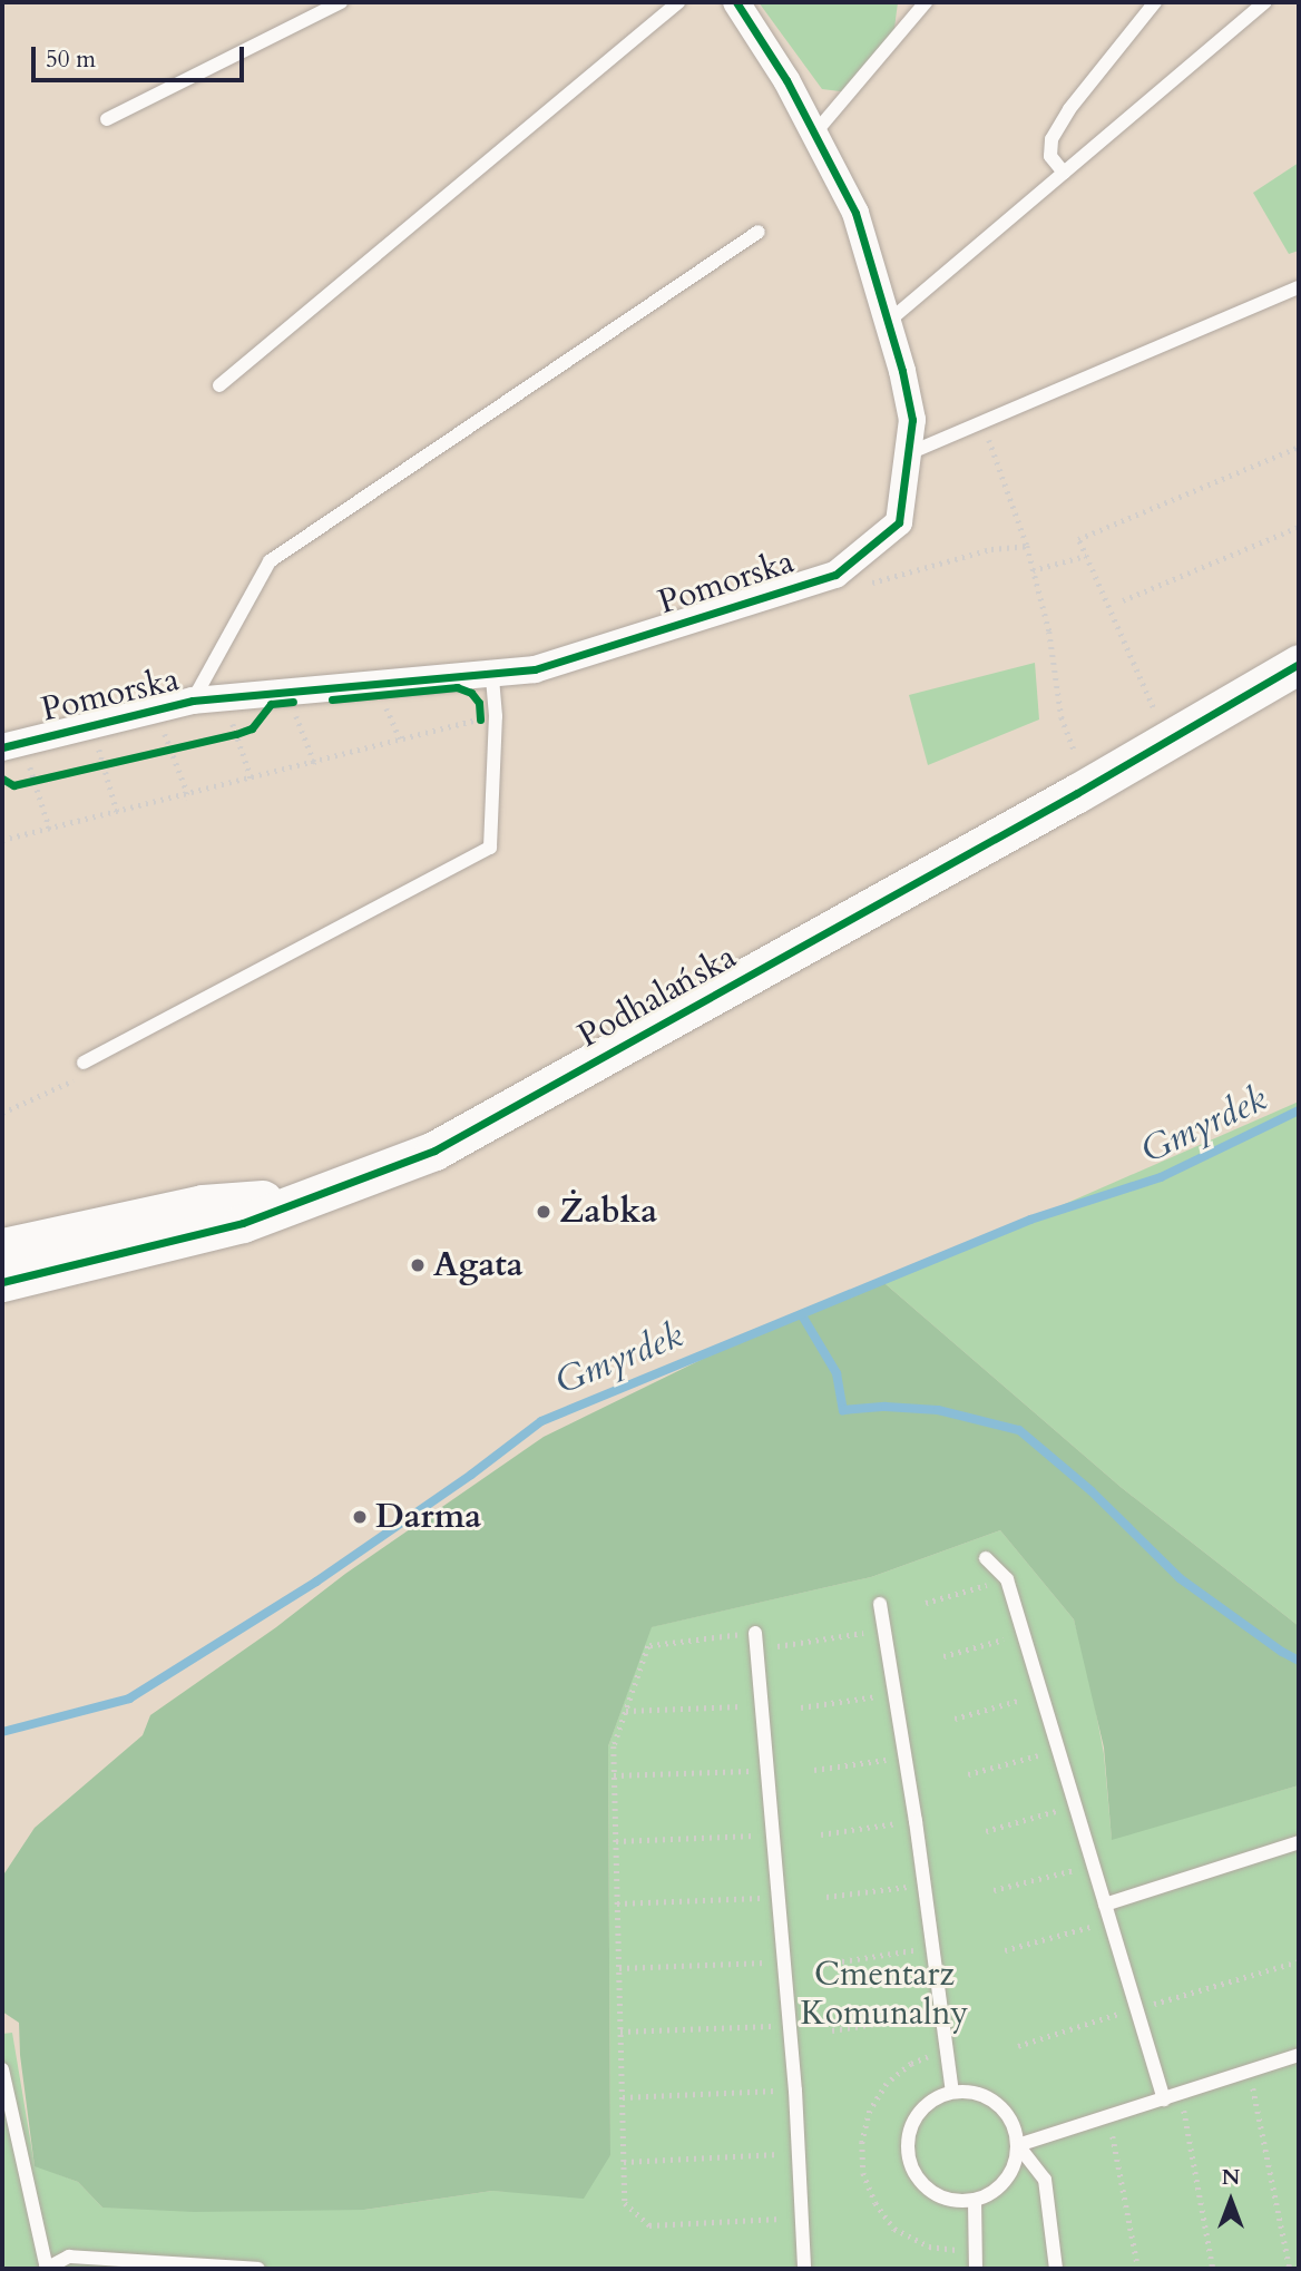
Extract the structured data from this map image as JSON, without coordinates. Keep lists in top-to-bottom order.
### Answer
{
  "streets": {
    "street": ["Pomorska", "Podhalańska"]
  },
  "water": ["Gmyrdek"],
  "parks": ["Cmentarz Komunalny"],
  "places": ["Żabka", "Agata", "Darma"],
  "scale_bar": "50 m",
  "north": "top"
}
